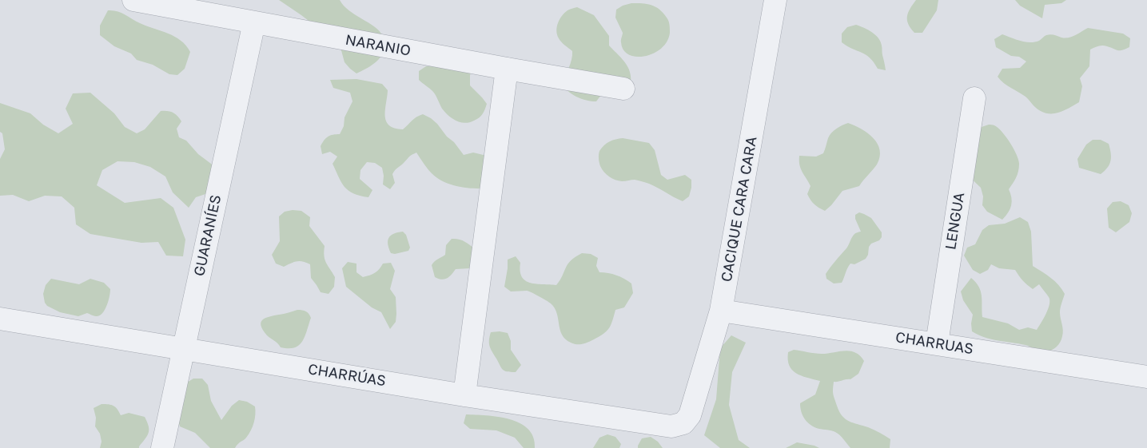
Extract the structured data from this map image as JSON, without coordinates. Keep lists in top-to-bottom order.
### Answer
{
  "streets": {
    "street": [
      "NARANIO",
      "CACIQUE CARA CARA",
      "LENGUA",
      "GUARANÍES",
      "CHARRUAS",
      "CHARRÚAS"
    ]
  },
  "crossings": [
    ["NARANIO", "GUARANÍES"],
    ["CACIQUE CARA CARA", "CHARRUAS"],
    ["CACIQUE CARA CARA", "CHARRÚAS"],
    ["LENGUA", "CHARRUAS"],
    ["GUARANÍES", "CHARRÚAS"]
  ]
}
